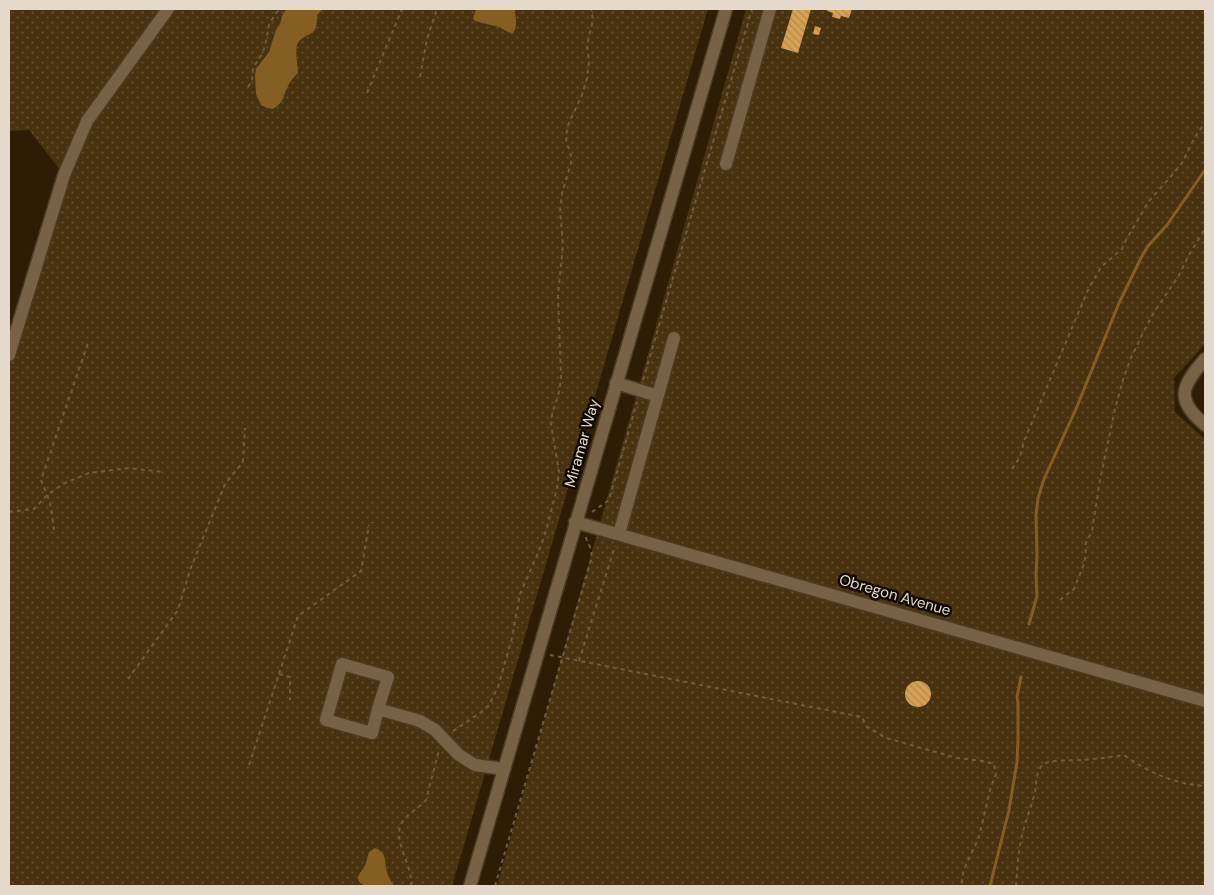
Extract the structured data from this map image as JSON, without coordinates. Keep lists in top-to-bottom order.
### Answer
{
  "streets": {
    "street": ["Miramar Way", "Obregon Avenue"]
  },
  "crossings": [
    ["Miramar Way", "Obregon Avenue"]
  ]
}
